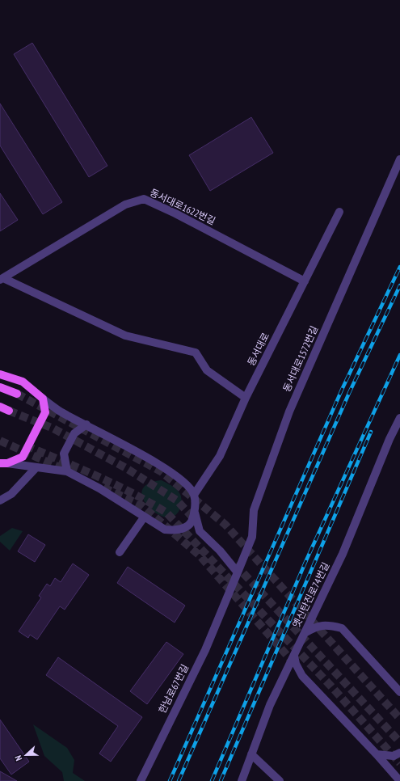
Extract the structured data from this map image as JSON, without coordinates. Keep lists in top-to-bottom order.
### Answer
{
  "streets": {
    "street": [
      "동서대로1622번길",
      "동서대로",
      "동서대로1572번길",
      "옛신탄진로74번길",
      "한남로67번길"
    ]
  },
  "crossings": [
    ["동서대로1622번길", "동서대로"],
    ["동서대로1572번길", "한남로67번길"]
  ],
  "north": "left"
}
